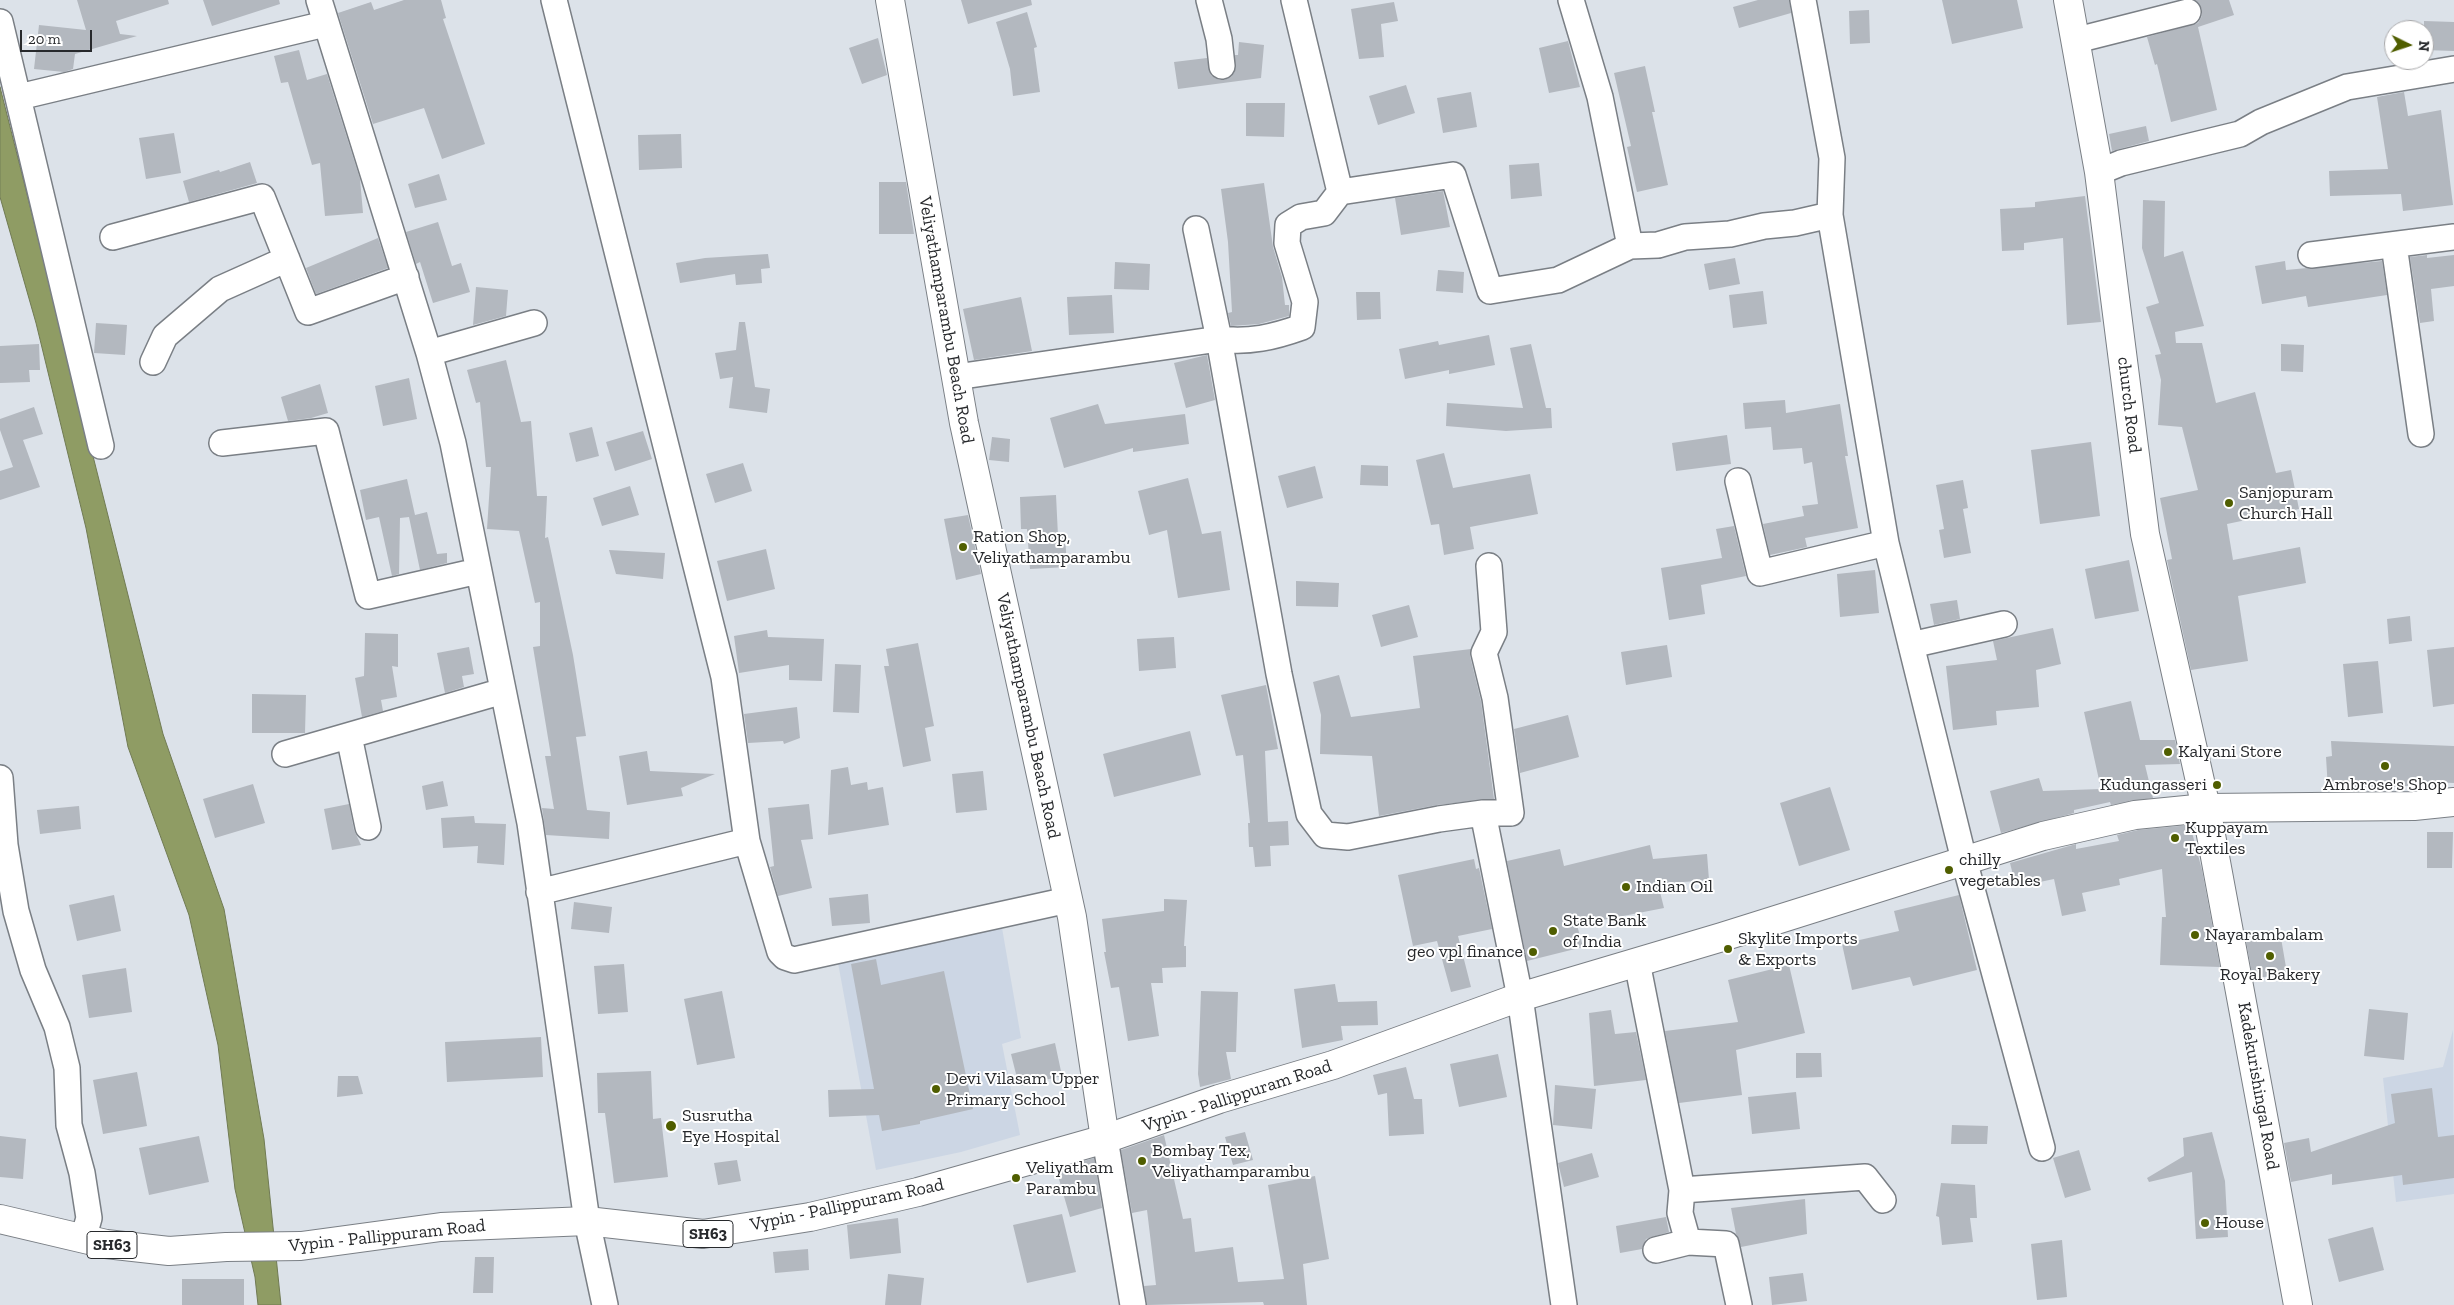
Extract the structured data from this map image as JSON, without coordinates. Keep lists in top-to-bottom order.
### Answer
{
  "streets": {
    "main road": [
      "Veliyathamparambu Beach Road",
      "church Road",
      "Kadekurishingal Road",
      "Vypin - Pallippuram Road",
      "SH63"
    ]
  },
  "crossings": [
    ["Veliyathamparambu Beach Road", "Vypin - Pallippuram Road"],
    ["church Road", "Kadekurishingal Road"],
    ["church Road", "Vypin - Pallippuram Road"],
    ["Kadekurishingal Road", "Vypin - Pallippuram Road"]
  ],
  "places": [
    "Sanjopuram Church Hall",
    "Ration Shop, Veliyathamparambu",
    "Kalyani Store",
    "Ambrose's Shop",
    "Kudungasseri",
    "Kuppayam Textiles",
    "chilly vegetables",
    "Indian Oil",
    "State Bank of India",
    "Nayarambalam",
    "Skylite Imports & Exports",
    "geo vpl finance",
    "Royal Bakery",
    "Devi Vilasam Upper Primary School",
    "Susrutha Eye Hospital",
    "Bombay Tex, Veliyathamparambu",
    "Veliyatham Parambu",
    "House"
  ],
  "scale_bar": "20 m",
  "north": "right"
}
